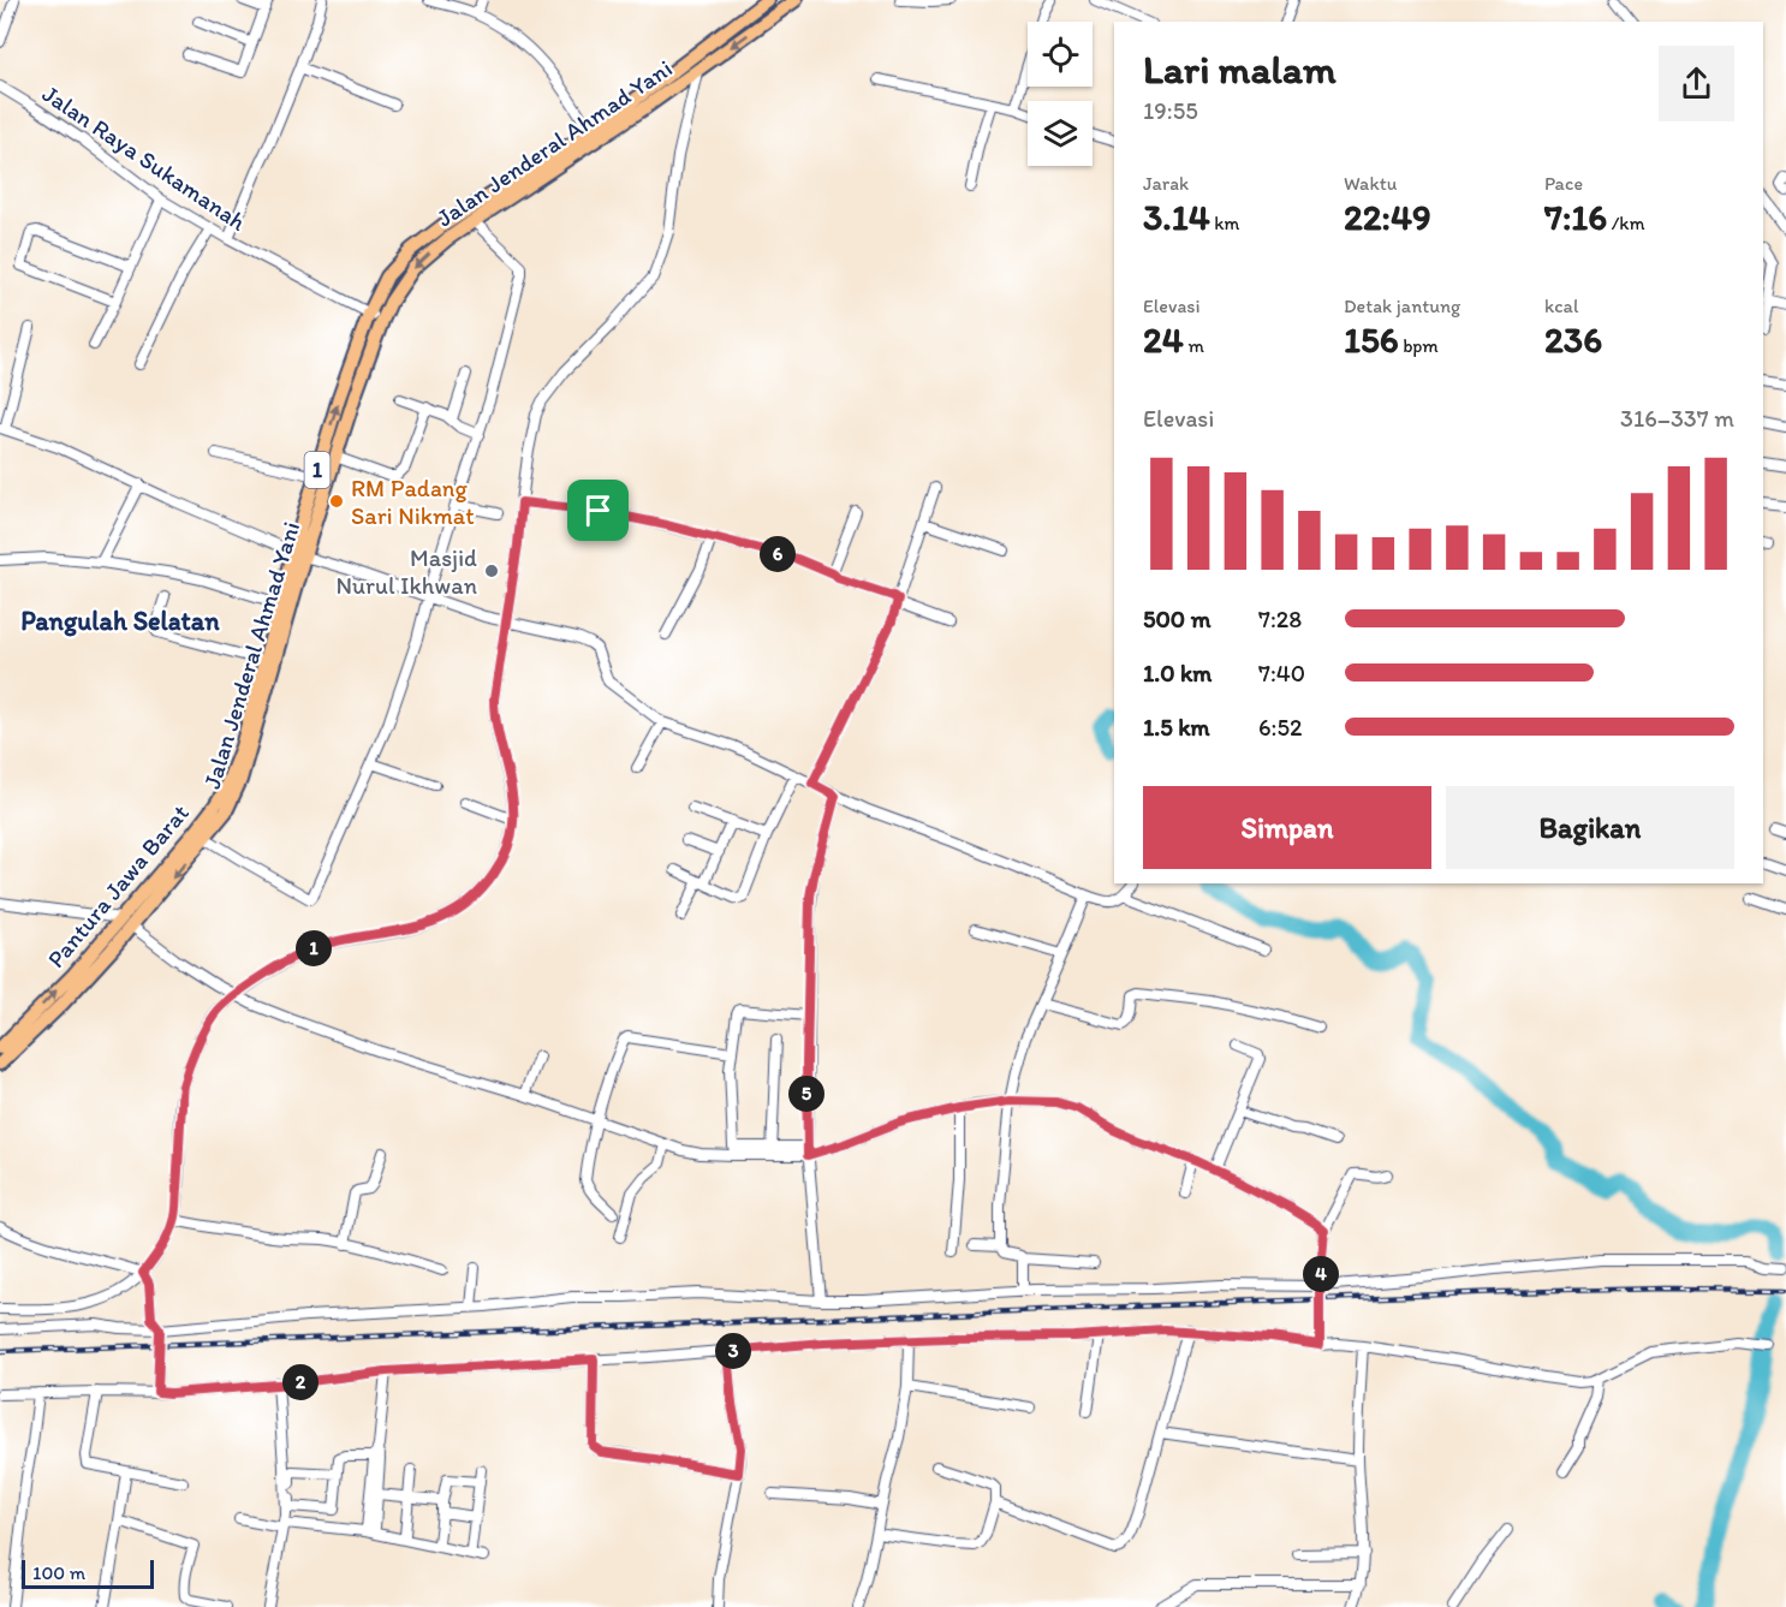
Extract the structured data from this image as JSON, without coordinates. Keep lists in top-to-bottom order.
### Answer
{
  "streets": {
    "highway": ["Jalan Jenderal Ahmad Yani", "1", "Pantura Jawa Barat"],
    "street": ["Jalan Raya Sukamanah"]
  },
  "crossings": [
    ["Jalan Jenderal Ahmad Yani", "Jalan Raya Sukamanah"],
    ["Jalan Jenderal Ahmad Yani", "Pantura Jawa Barat"],
    ["Jalan Raya Sukamanah", "Pantura Jawa Barat"]
  ],
  "districts": ["Pangulah Selatan"],
  "places": ["RM Padang Sari Nikmat", "Masjid Nurul Ikhwan"],
  "scale_bar": "100 m",
  "page": {
    "heading": ["Lari malam", "19:55"],
    "stats": [
      ["Jarak", "3.14 km"],
      ["Waktu", "22:49"],
      ["Pace", "7:16 /km"],
      ["Elevasi", "24 m"],
      ["Detak jantung", "156 bpm"],
      ["kcal", "236"]
    ],
    "chart": ["Elevasi", "316–337 m"],
    "pins": [
      "6",
      "1",
      "5",
      "4",
      "3",
      "2"
    ],
    "list": [
      {
        "name": "500 m",
        "note": "7:28"
      },
      {
        "name": "1.0 km",
        "note": "7:40"
      },
      {
        "name": "1.5 km",
        "note": "6:52"
      }
    ],
    "buttons": ["Simpan", "Bagikan"],
    "scale": "100 m"
  }
}
